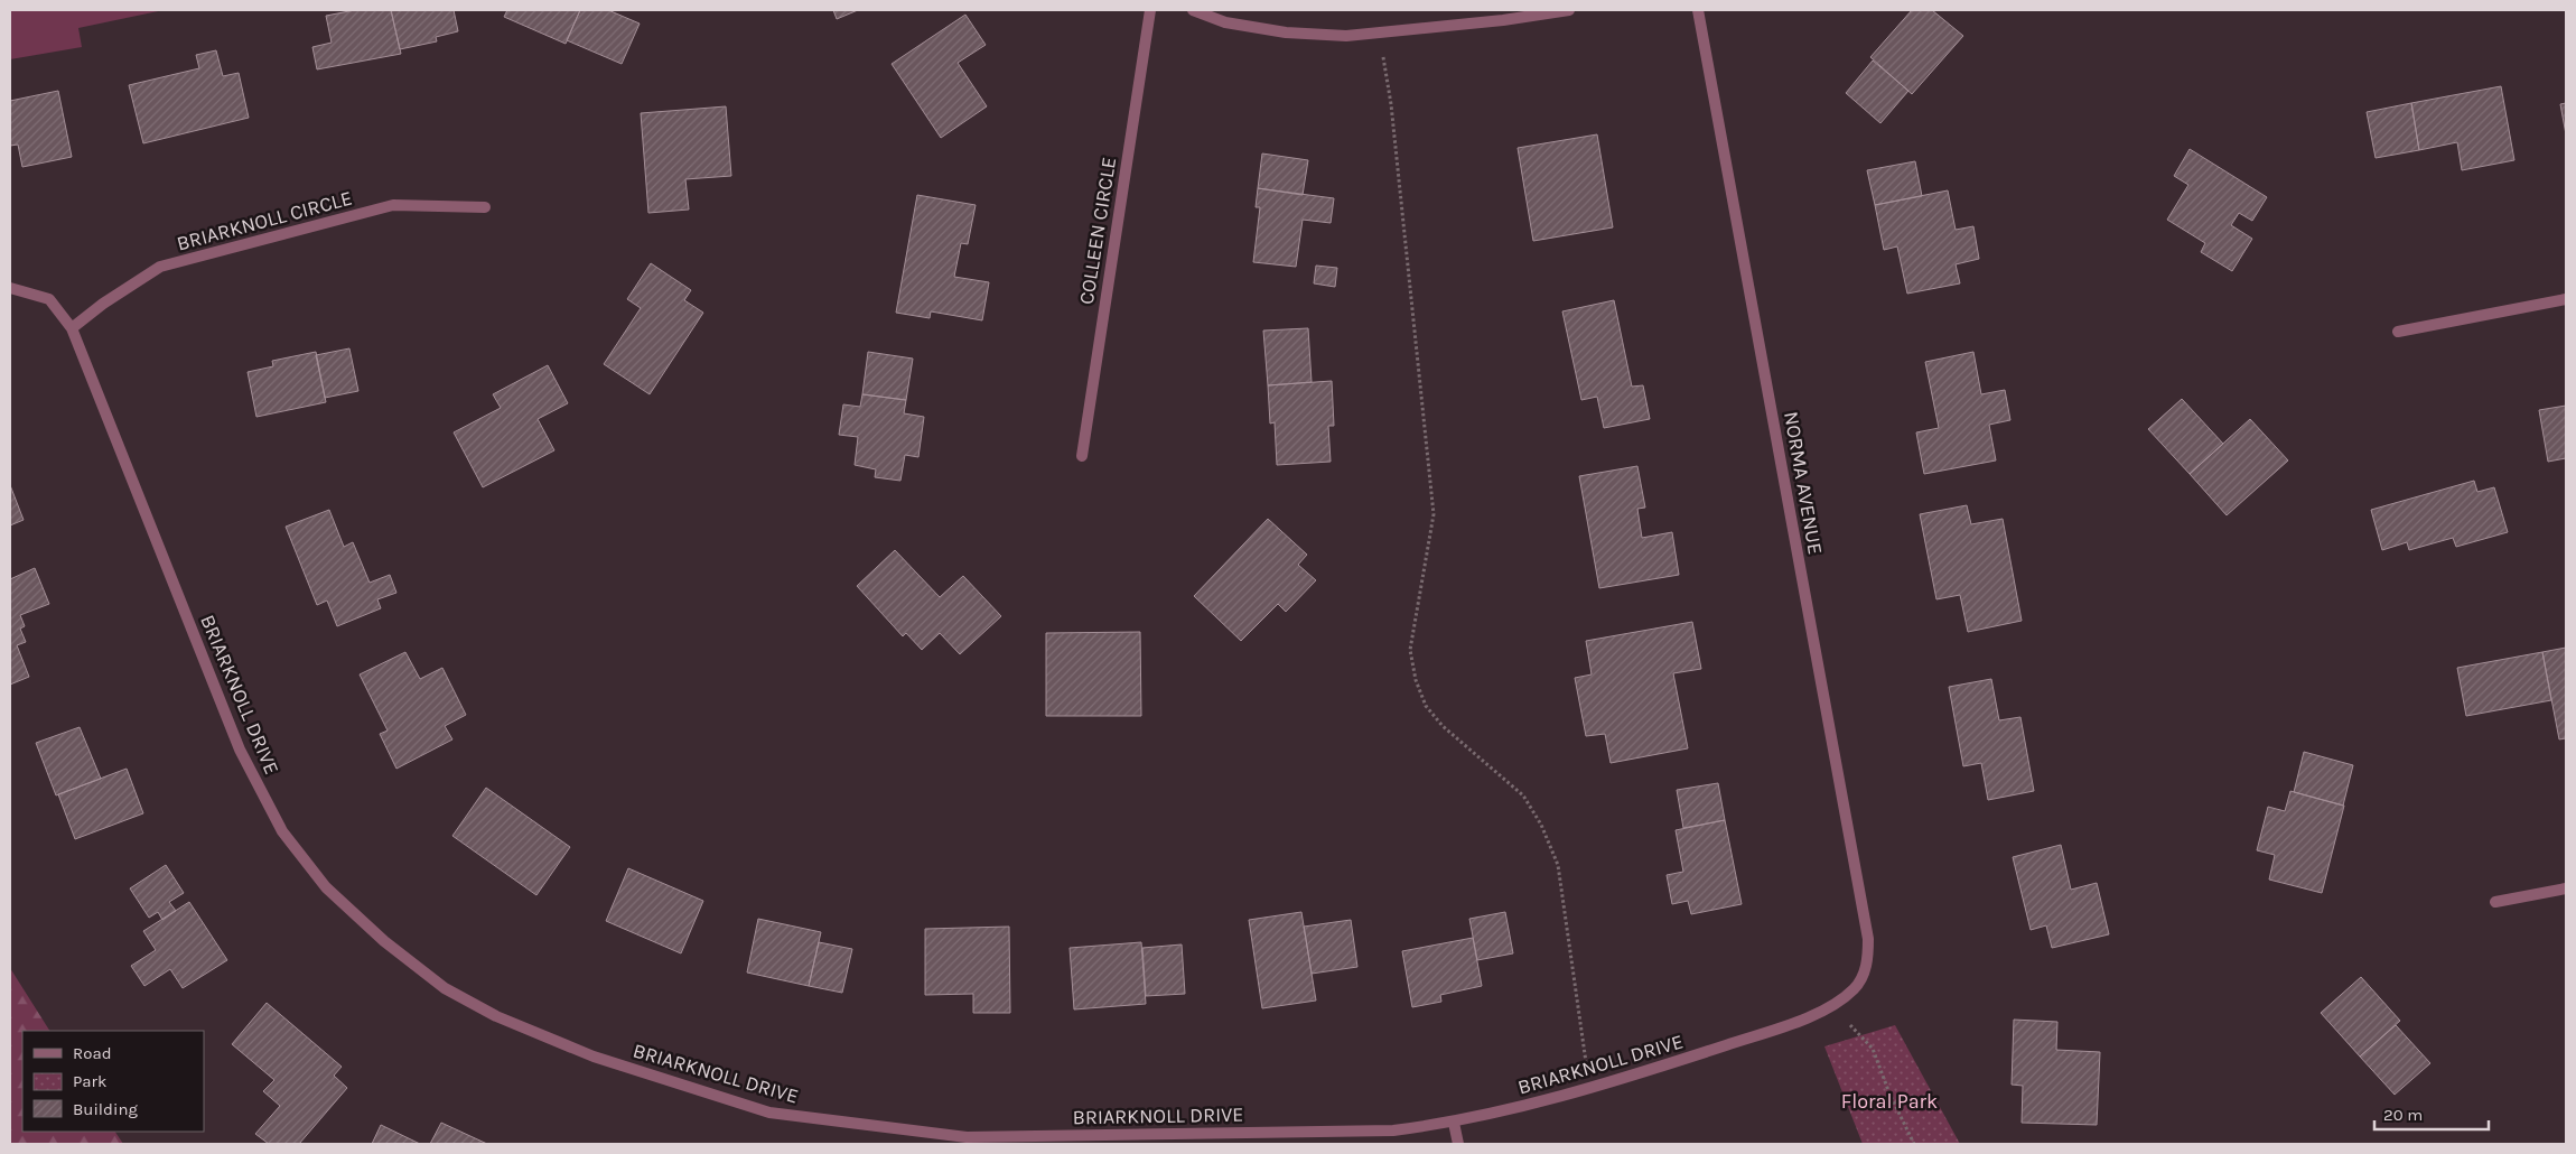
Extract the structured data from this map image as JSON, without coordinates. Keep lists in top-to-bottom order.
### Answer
{
  "streets": {
    "street": [
      "BRIARKNOLL CIRCLE",
      "COLLEEN CIRCLE",
      "NORMA AVENUE",
      "BRIARKNOLL DRIVE"
    ]
  },
  "crossings": [
    ["BRIARKNOLL CIRCLE", "BRIARKNOLL DRIVE"],
    ["NORMA AVENUE", "BRIARKNOLL DRIVE"]
  ],
  "parks": ["Floral Park"],
  "legend": ["Road", "Park", "Building"],
  "scale_bar": "20 m"
}
